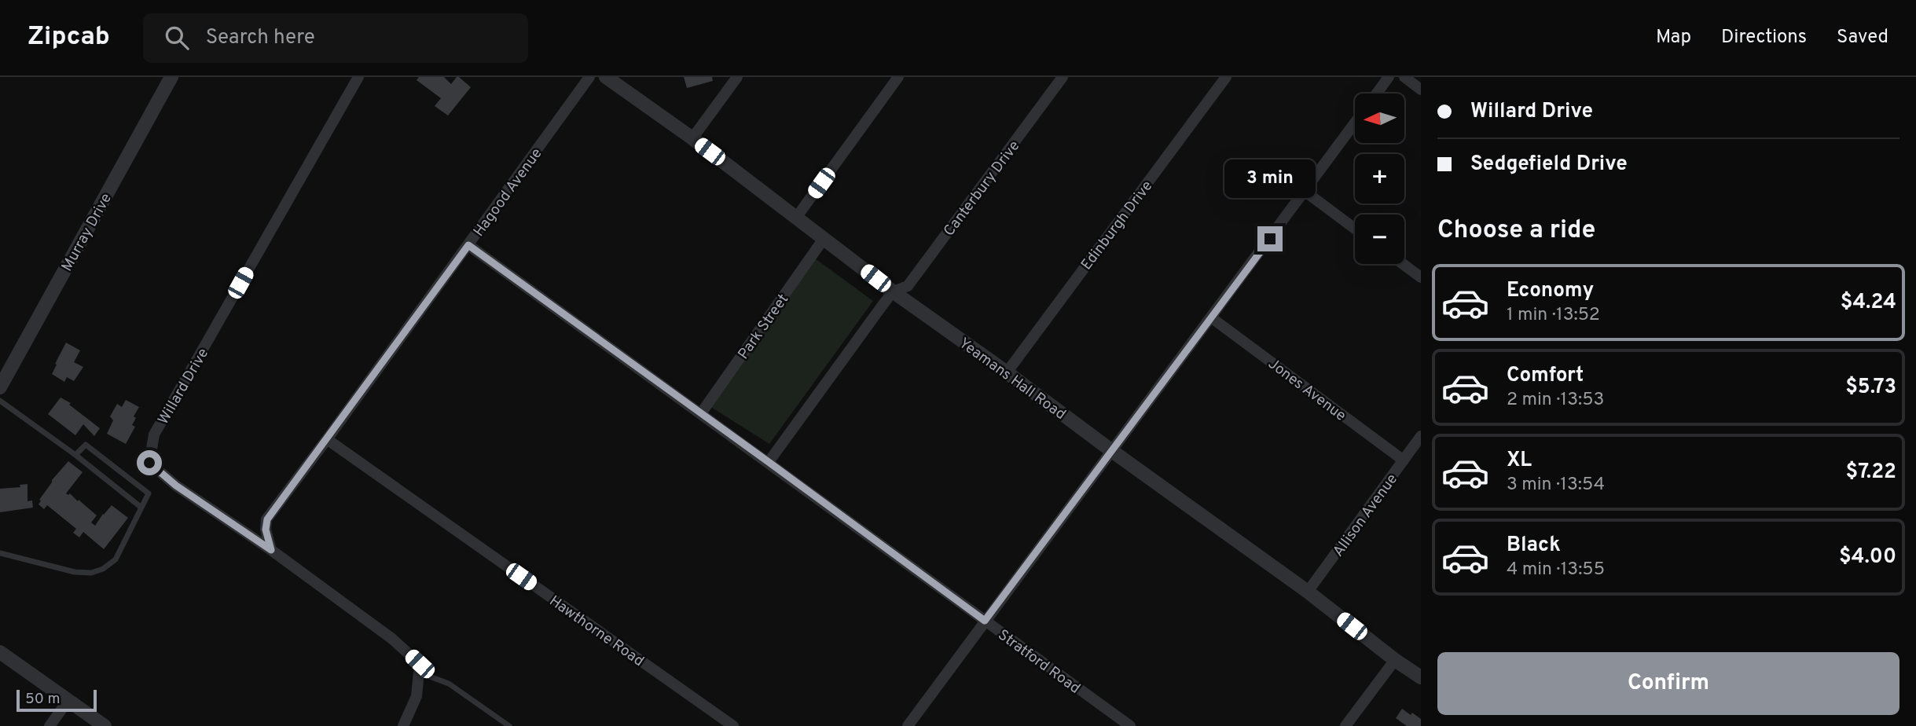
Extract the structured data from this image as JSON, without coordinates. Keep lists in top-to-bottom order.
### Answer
{
  "streets": {
    "street": [
      "Canterbury Drive",
      "Hagood Avenue",
      "Edinburgh Drive",
      "Murray Drive",
      "Park Street",
      "Yeamans Hall Road",
      "Willard Drive",
      "Jones Avenue",
      "Allison Avenue",
      "Hawthorne Road",
      "Stratford Road"
    ]
  },
  "crossings": [
    ["Canterbury Drive", "Yeamans Hall Road"],
    ["Hagood Avenue", "Willard Drive"],
    ["Hagood Avenue", "Hawthorne Road"],
    ["Hagood Avenue", "Stratford Road"],
    ["Edinburgh Drive", "Yeamans Hall Road"],
    ["Park Street", "Yeamans Hall Road"],
    ["Park Street", "Stratford Road"],
    ["Yeamans Hall Road", "Allison Avenue"],
    ["Jones Avenue", "Allison Avenue"]
  ],
  "scale_bar": "50 m",
  "north": "left",
  "page": {
    "header": "Zipcab",
    "search": "Search here",
    "nav": ["Map", "Directions", "Saved"],
    "banner": ["Willard Drive", "Sedgefield Drive"],
    "map_buttons": ["+", "−"],
    "bubble": "3 min",
    "heading": "Choose a ride",
    "list": [
      {
        "name": "Economy",
        "note": "1 min · 13:52",
        "value": "$4.24"
      },
      {
        "name": "Comfort",
        "note": "2 min · 13:53",
        "value": "$5.73"
      },
      {
        "name": "XL",
        "note": "3 min · 13:54",
        "value": "$7.22"
      },
      {
        "name": "Black",
        "note": "4 min · 13:55",
        "value": "$4.00"
      }
    ],
    "buttons": "Confirm",
    "scale": "50 m"
  }
}
